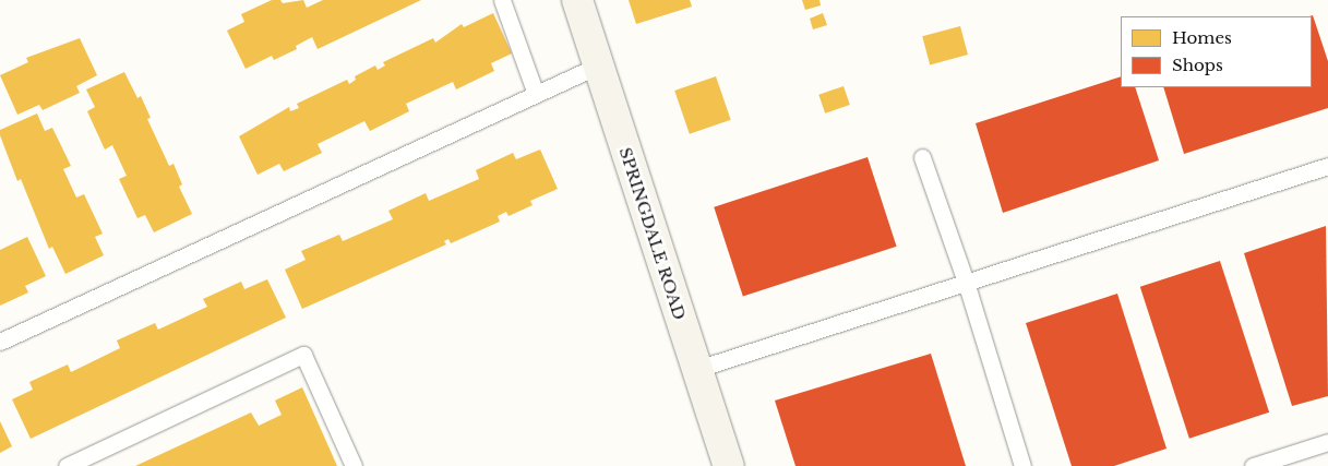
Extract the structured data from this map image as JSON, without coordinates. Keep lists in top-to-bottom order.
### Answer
{
  "streets": {
    "main road": ["SPRINGDALE ROAD"]
  },
  "legend": ["Homes", "Shops"]
}
